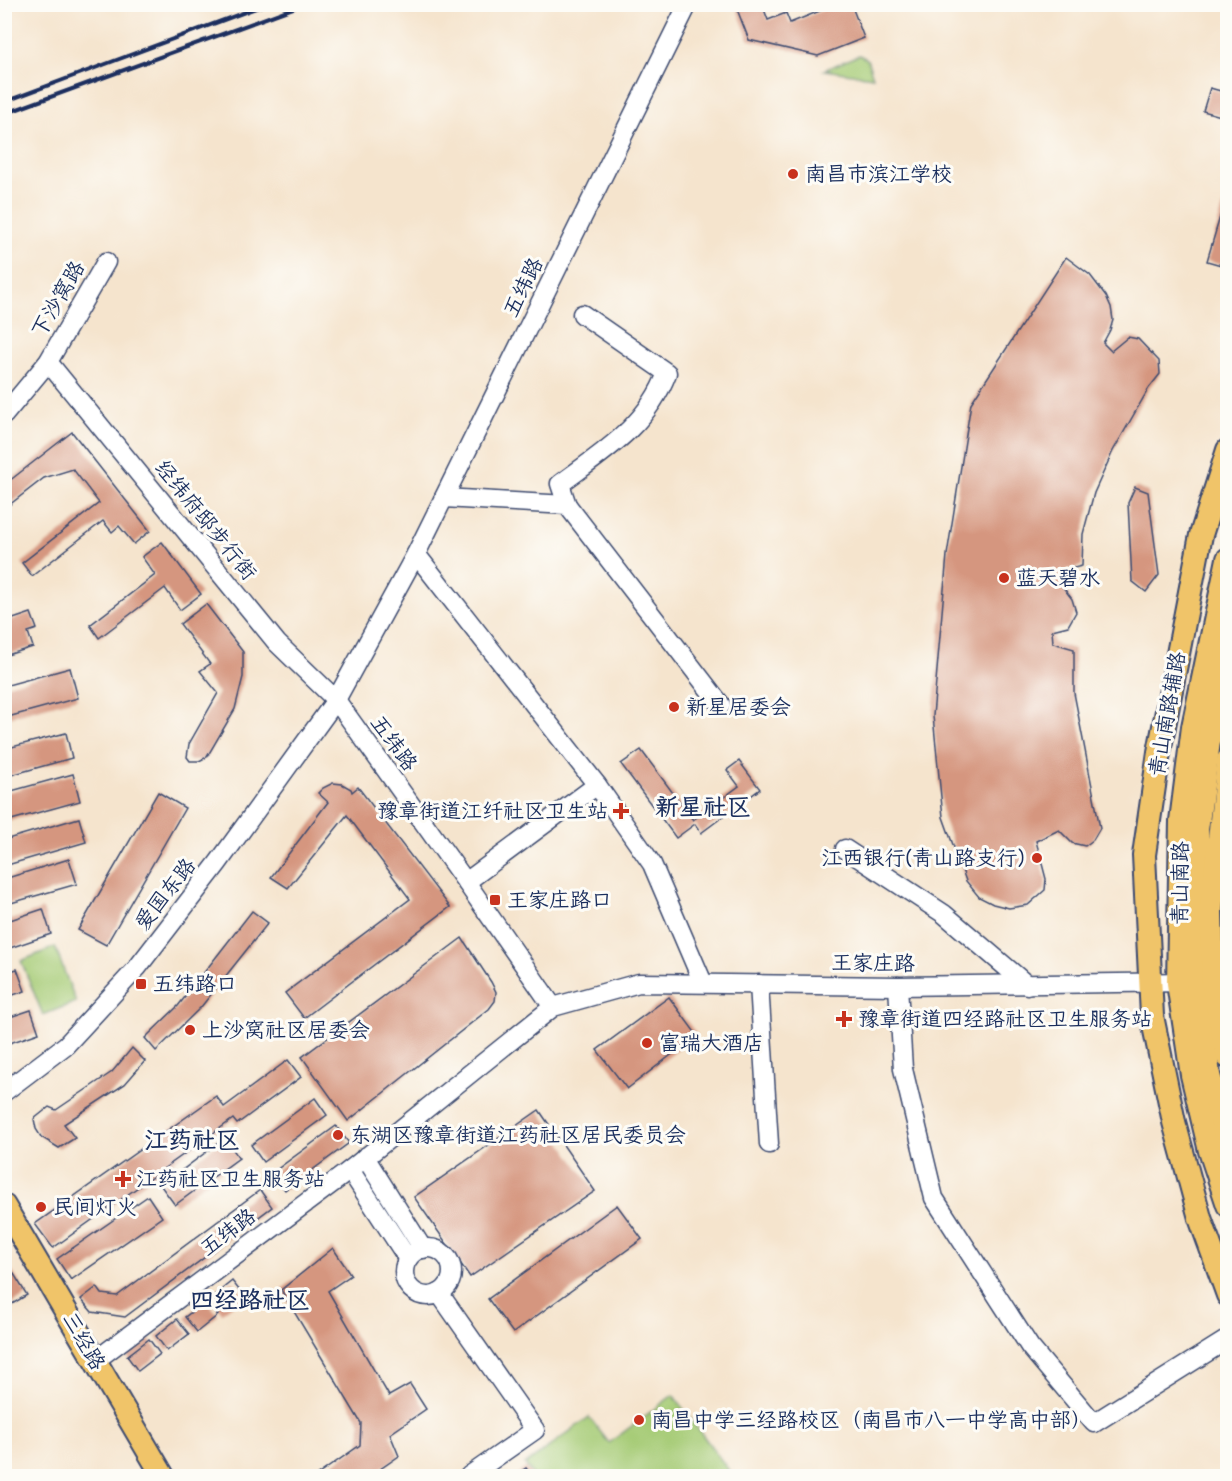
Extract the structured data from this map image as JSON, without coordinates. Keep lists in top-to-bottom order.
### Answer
{
  "streets": {
    "main road": ["青山南路辅路", "青山南路", "三经路"],
    "street": [
      "五纬路",
      "下沙窝路",
      "经纬府邸步行街",
      "爱国东路",
      "王家庄路"
    ]
  },
  "crossings": [
    ["五纬路", "经纬府邸步行街"],
    ["五纬路", "爱国东路"],
    ["五纬路", "王家庄路"],
    ["五纬路", "三经路"],
    ["下沙窝路", "经纬府邸步行街"],
    ["经纬府邸步行街", "爱国东路"],
    ["青山南路辅路", "王家庄路"],
    ["青山南路", "王家庄路"]
  ],
  "districts": ["新星社区", "江药社区", "四经路社区"],
  "places": {
    "other": [
      "南昌市滨江学校",
      "蓝天碧水",
      "新星居委会",
      "江西银行(青山路支行)",
      "上沙窝社区居委会",
      "富瑞大酒店",
      "东湖区豫章街道江药社区居民委员会",
      "民间灯火",
      "南昌中学三经路校区（南昌市八一中学高中部）"
    ],
    "health": ["豫章街道江纤社区卫生站", "豫章街道四经路社区卫生服务站", "江药社区卫生服务站"],
    "transit": ["王家庄路口", "五纬路口"]
  }
}
